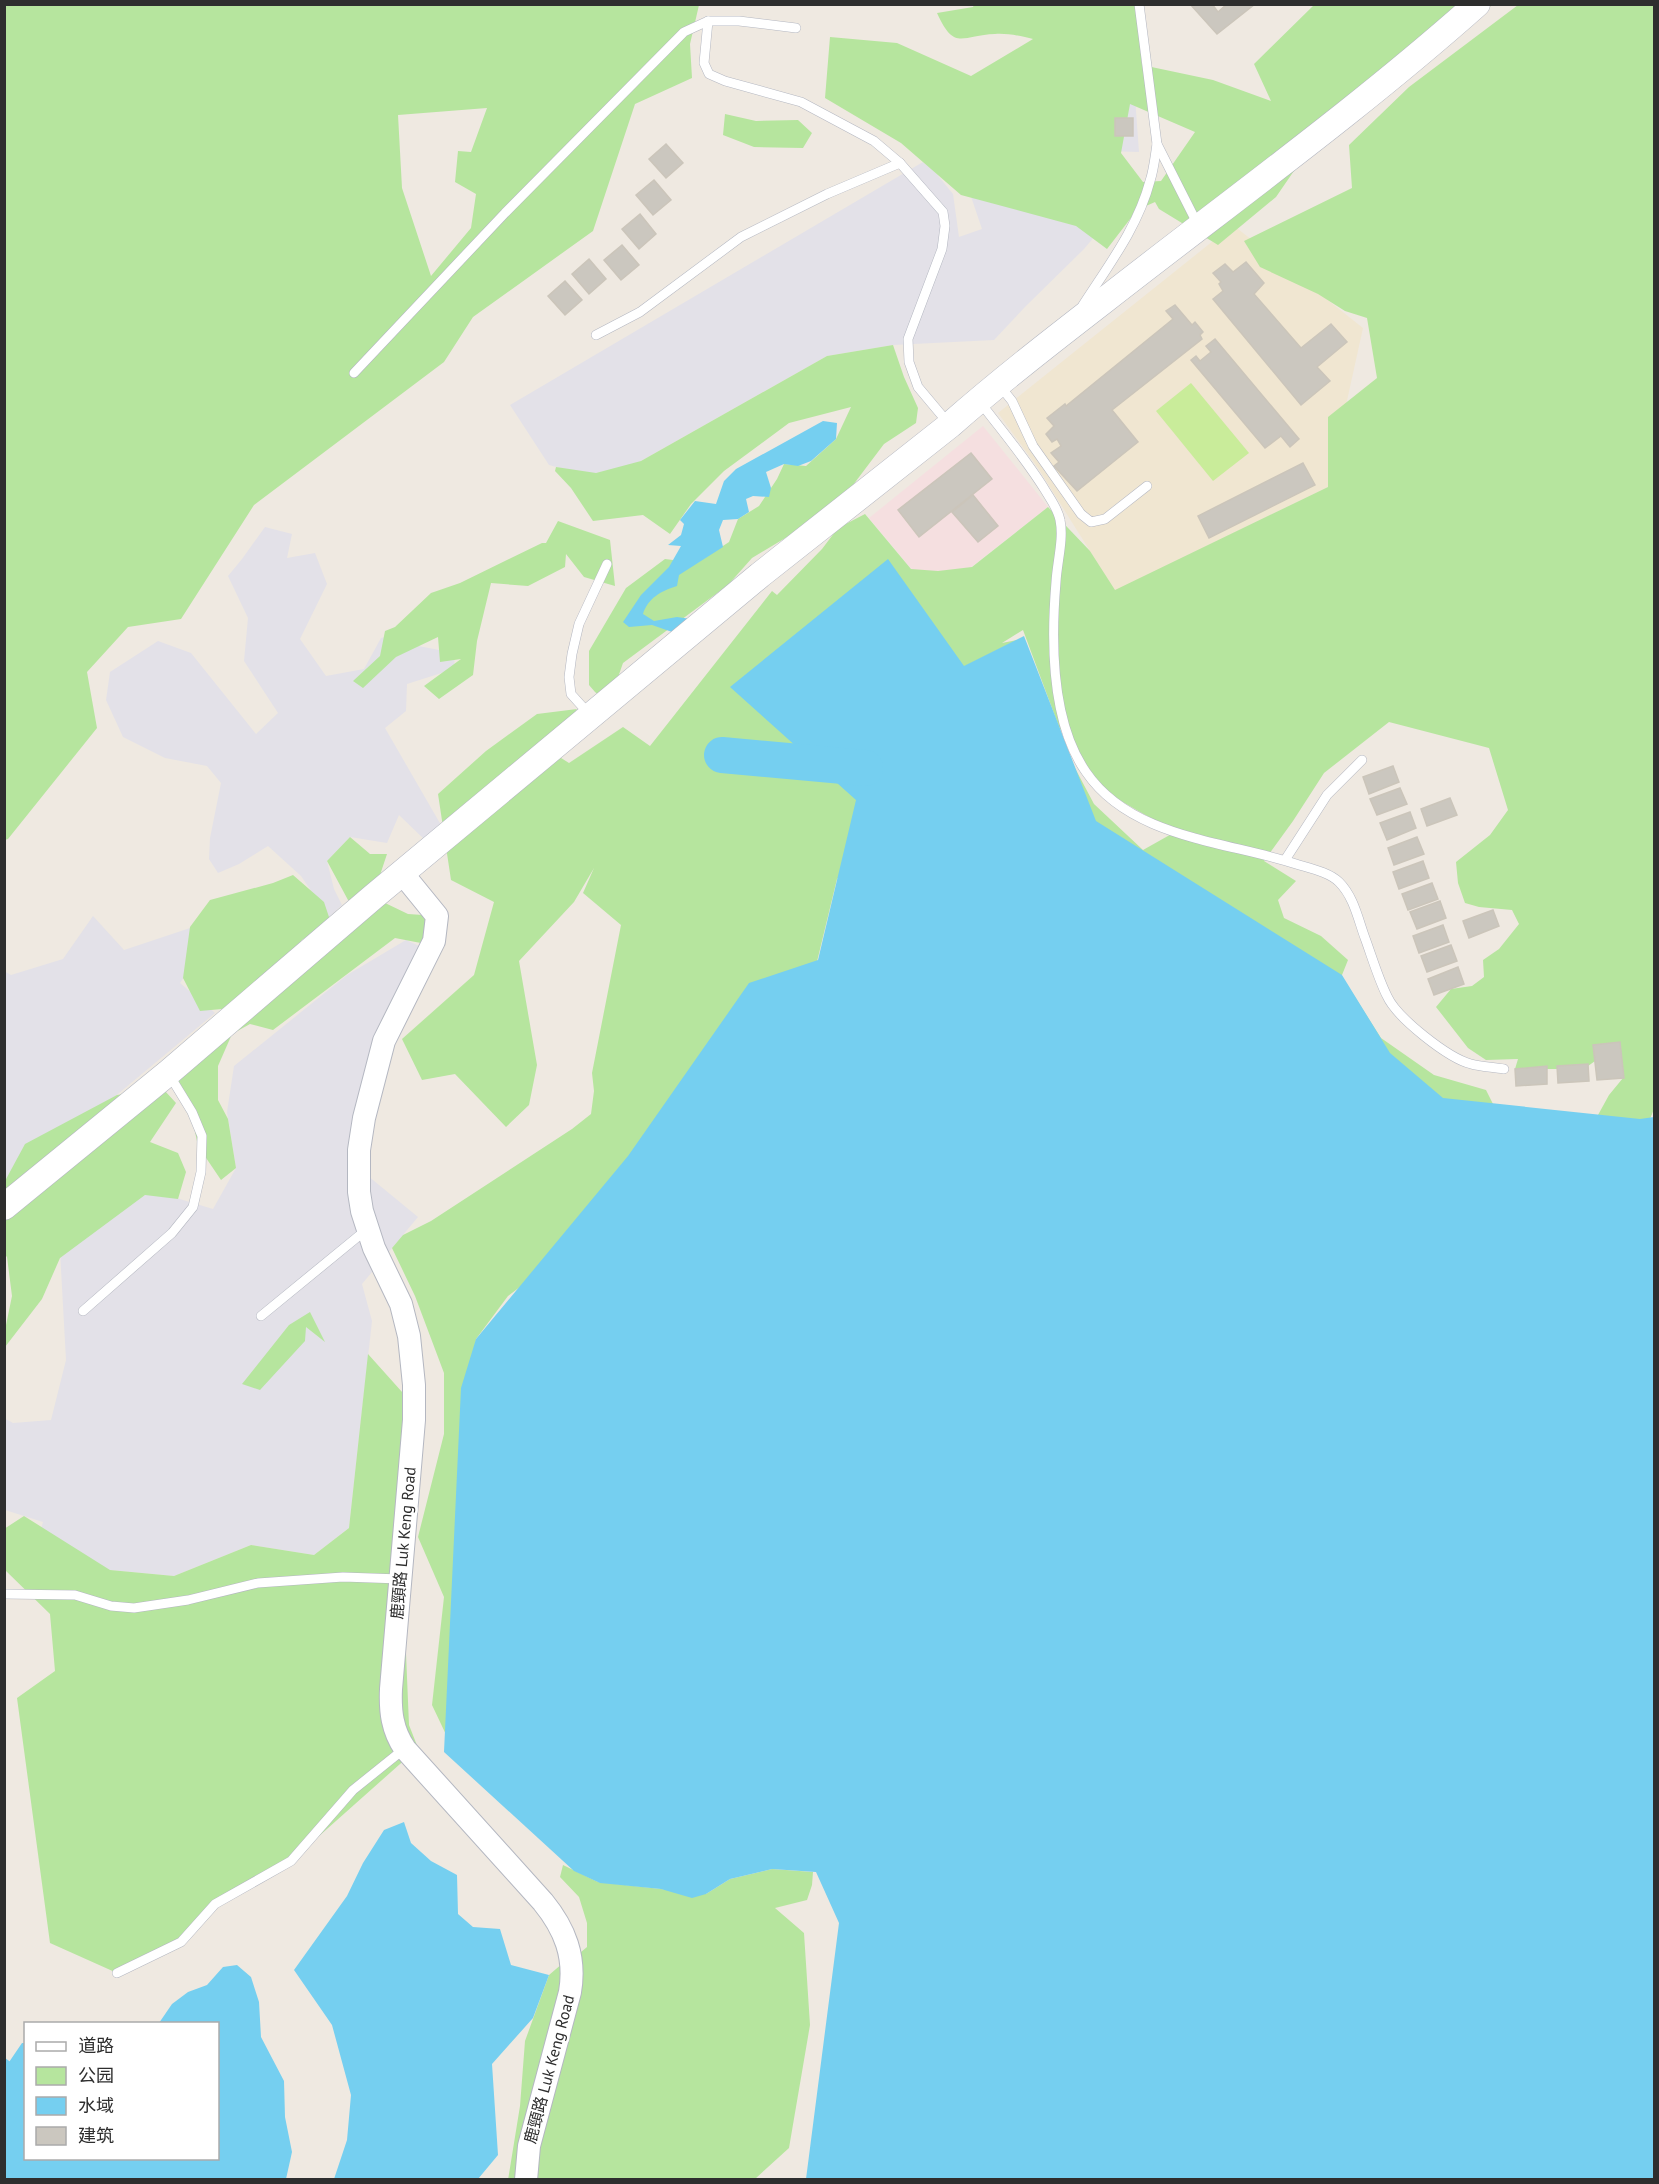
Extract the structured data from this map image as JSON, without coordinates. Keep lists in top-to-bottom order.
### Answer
{
  "streets": {
    "street": ["鹿頸路 Luk Keng Road"]
  },
  "legend": [
    "道路",
    "公园",
    "水域",
    "建筑"
  ]
}
